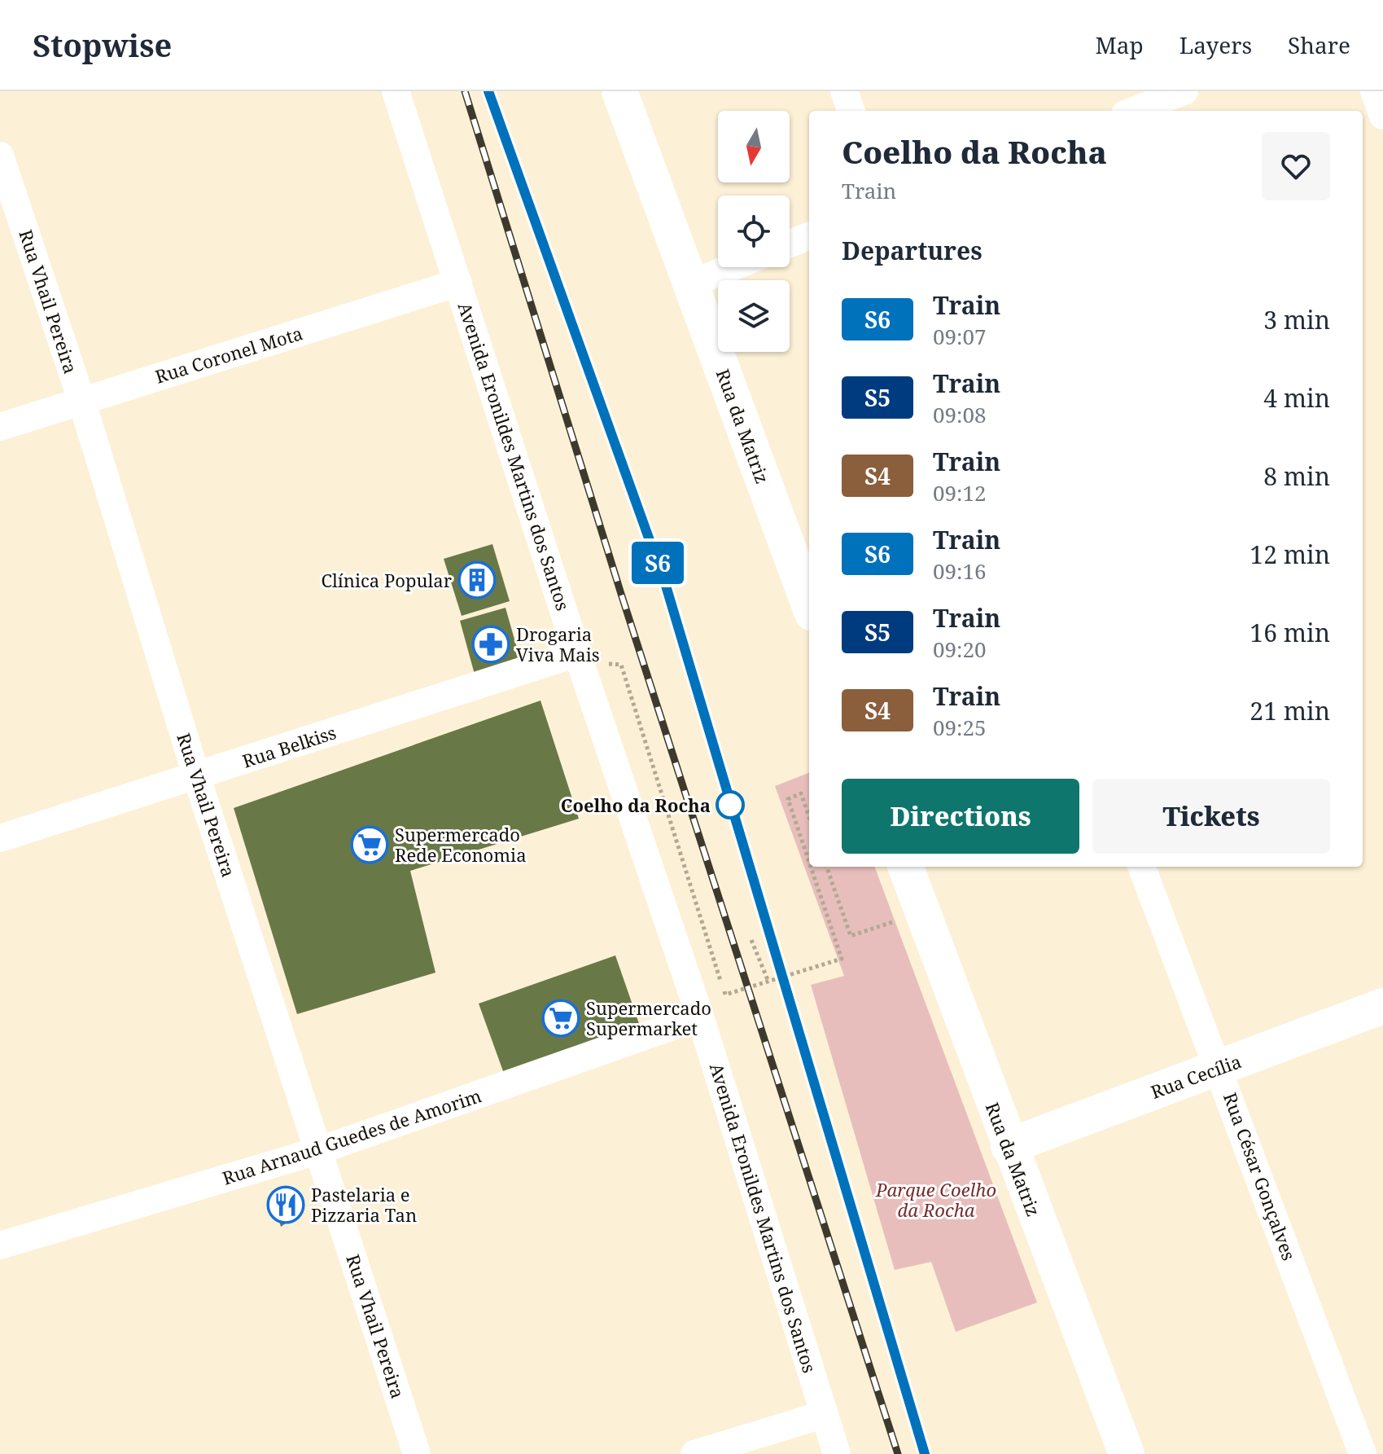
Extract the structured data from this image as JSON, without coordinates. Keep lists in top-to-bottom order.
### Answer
{
  "streets": {
    "main road": ["Rua da Matriz", "Rua Cecília"],
    "street": [
      "Rua Vhail Pereira",
      "Rua Coronel Mota",
      "Avenida Eronildes Martins dos Santos",
      "Rua Belkiss",
      "Rua Arnaud Guedes de Amorim",
      "Rua César Gonçalves"
    ]
  },
  "crossings": [
    ["Rua Vhail Pereira", "Rua Coronel Mota"],
    ["Rua Vhail Pereira", "Rua Belkiss"],
    ["Rua Vhail Pereira", "Rua Arnaud Guedes de Amorim"],
    ["Rua Coronel Mota", "Avenida Eronildes Martins dos Santos"],
    ["Rua da Matriz", "Rua Cecília"],
    ["Avenida Eronildes Martins dos Santos", "Rua Belkiss"],
    ["Avenida Eronildes Martins dos Santos", "Rua Arnaud Guedes de Amorim"],
    ["Rua Cecília", "Rua César Gonçalves"]
  ],
  "parks": ["Parque Coelho da Rocha"],
  "places": {
    "building": ["Clínica Popular"],
    "pharmacy": ["Drogaria Viva Mais"],
    "other": ["Coelho da Rocha"],
    "supermarket": ["Supermercado Rede Economia", "Supermercado Supermarket"],
    "restaurant": ["Pastelaria e Pizzaria Tan"]
  },
  "north": "bottom",
  "page": {
    "header": "Stopwise",
    "nav": ["Map", "Layers", "Share"],
    "on_map": "S6",
    "heading": [
      ["Coelho da Rocha", "Train"],
      "Departures"
    ],
    "list": [
      {
        "mark": "S6",
        "name": "Train",
        "note": "09:07",
        "value": "3 min"
      },
      {
        "mark": "S5",
        "name": "Train",
        "note": "09:08",
        "value": "4 min"
      },
      {
        "mark": "S4",
        "name": "Train",
        "note": "09:12",
        "value": "8 min"
      },
      {
        "mark": "S6",
        "name": "Train",
        "note": "09:16",
        "value": "12 min"
      },
      {
        "mark": "S5",
        "name": "Train",
        "note": "09:20",
        "value": "16 min"
      },
      {
        "mark": "S4",
        "name": "Train",
        "note": "09:25",
        "value": "21 min"
      }
    ],
    "buttons": ["Directions", "Tickets"]
  }
}
